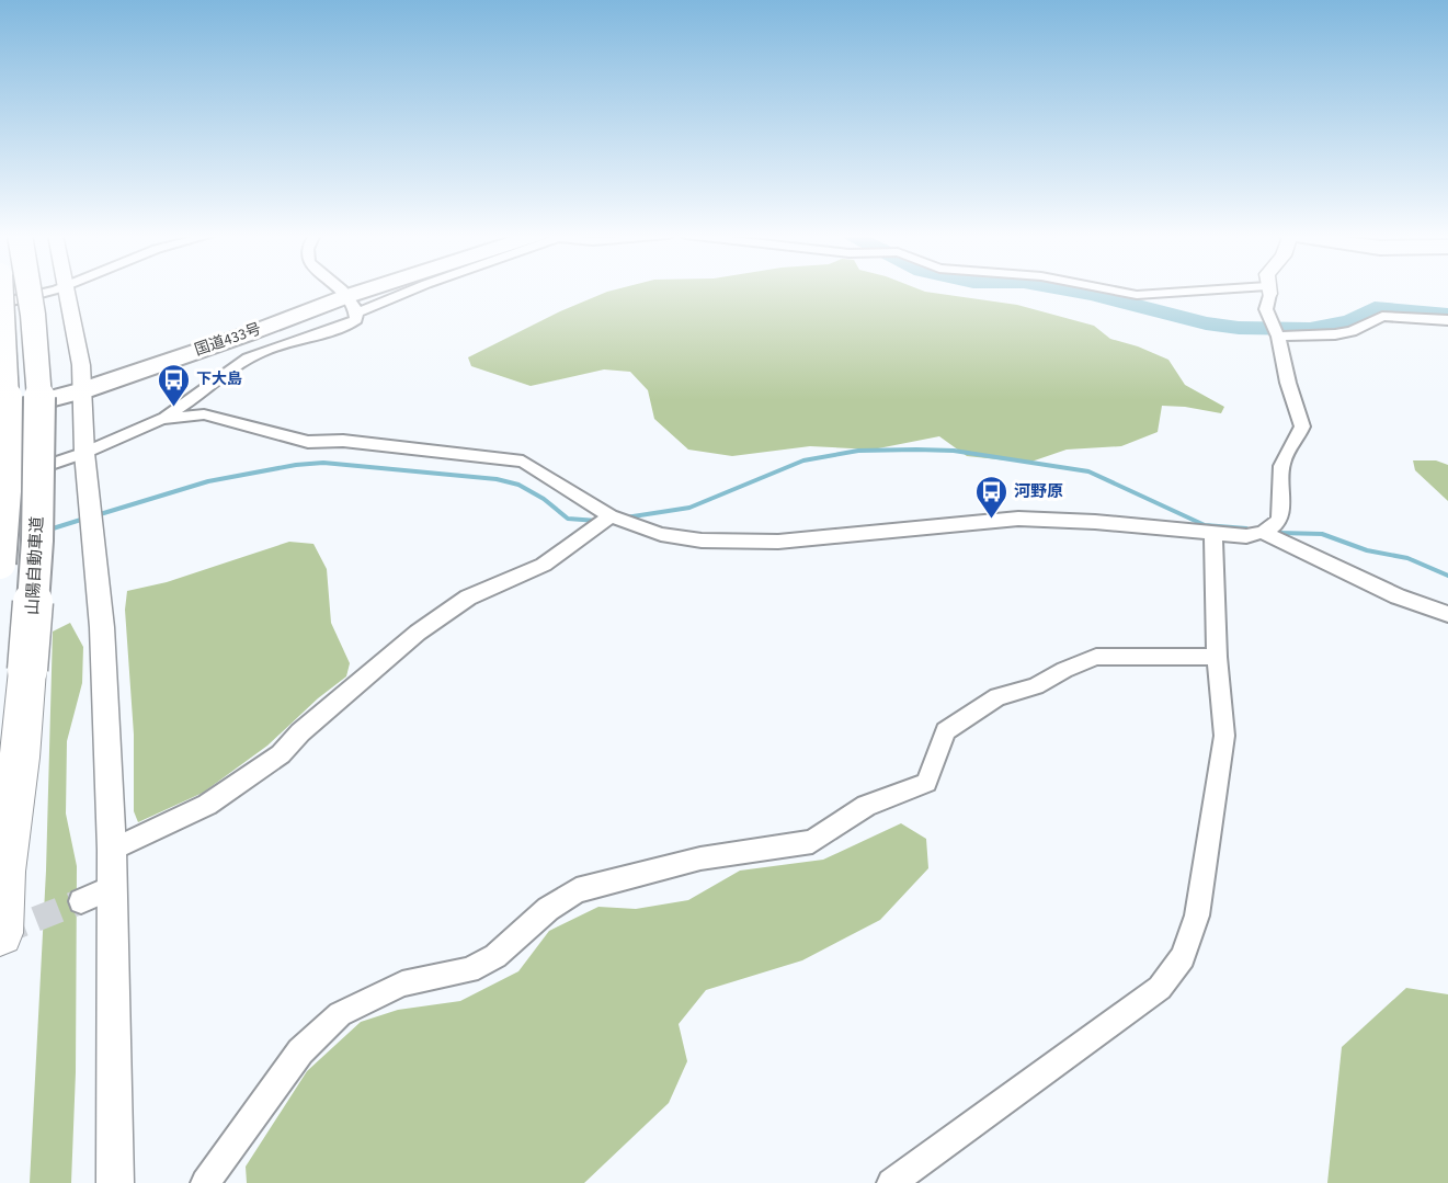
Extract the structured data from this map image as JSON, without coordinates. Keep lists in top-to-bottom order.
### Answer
{
  "streets": {
    "highway": ["国道433号", "山陽自動車道"]
  },
  "places": {
    "bus stop": ["下大島", "河野原"]
  }
}
